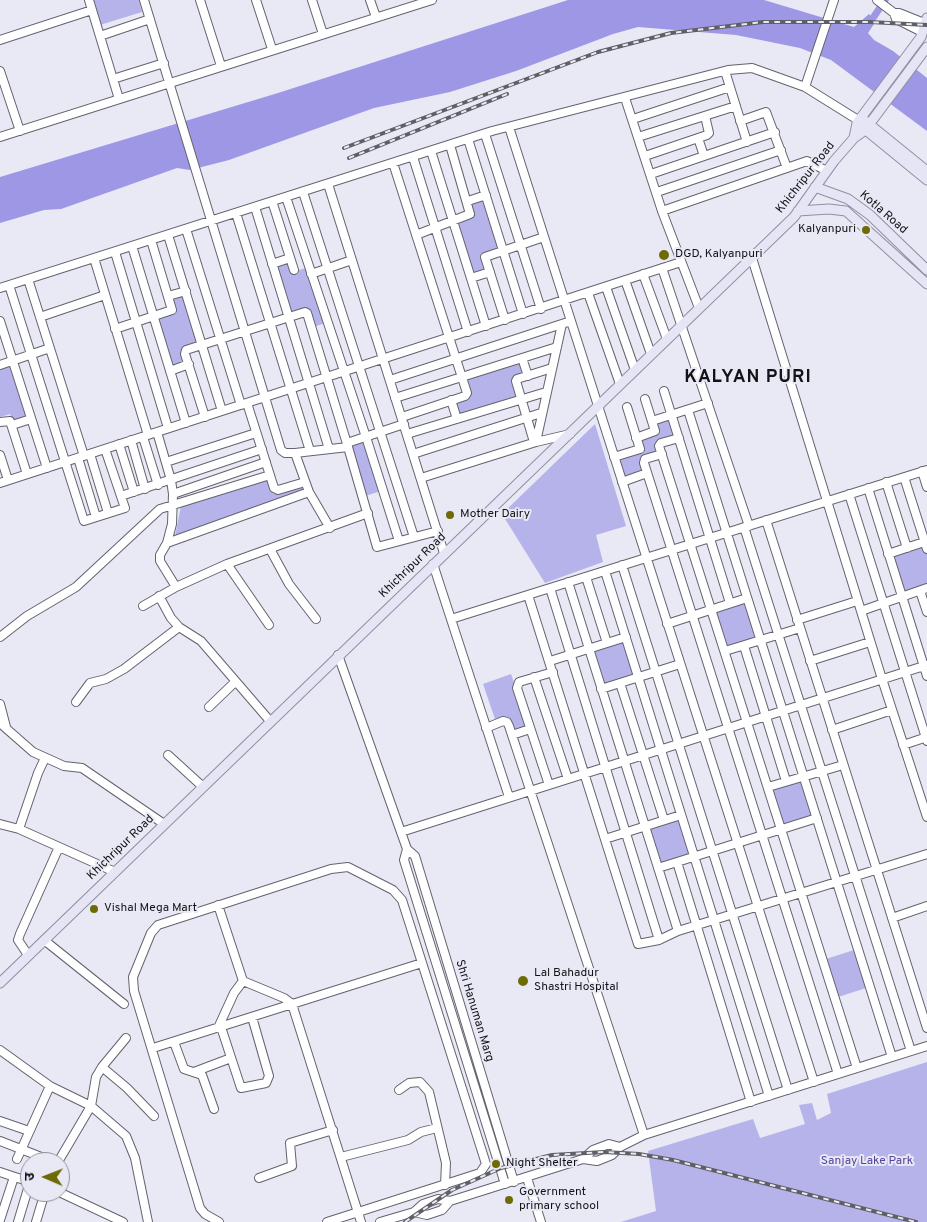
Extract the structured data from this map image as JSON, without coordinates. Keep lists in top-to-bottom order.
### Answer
{
  "streets": {
    "main road": ["Khichripur Road", "Kotla Road"],
    "street": ["Shri Hanuman Marg"]
  },
  "crossings": [
    ["Khichripur Road", "Kotla Road"],
    ["Khichripur Road", "Shri Hanuman Marg"]
  ],
  "districts": ["KALYAN PURI"],
  "parks": ["Sanjay Lake Park"],
  "places": [
    "Kalyanpuri",
    "DGD, Kalyanpuri",
    "Mother Dairy",
    "Vishal Mega Mart",
    "Lal Bahadur Shastri Hospital",
    "Night Shelter",
    "Government primary school"
  ],
  "north": "left"
}
